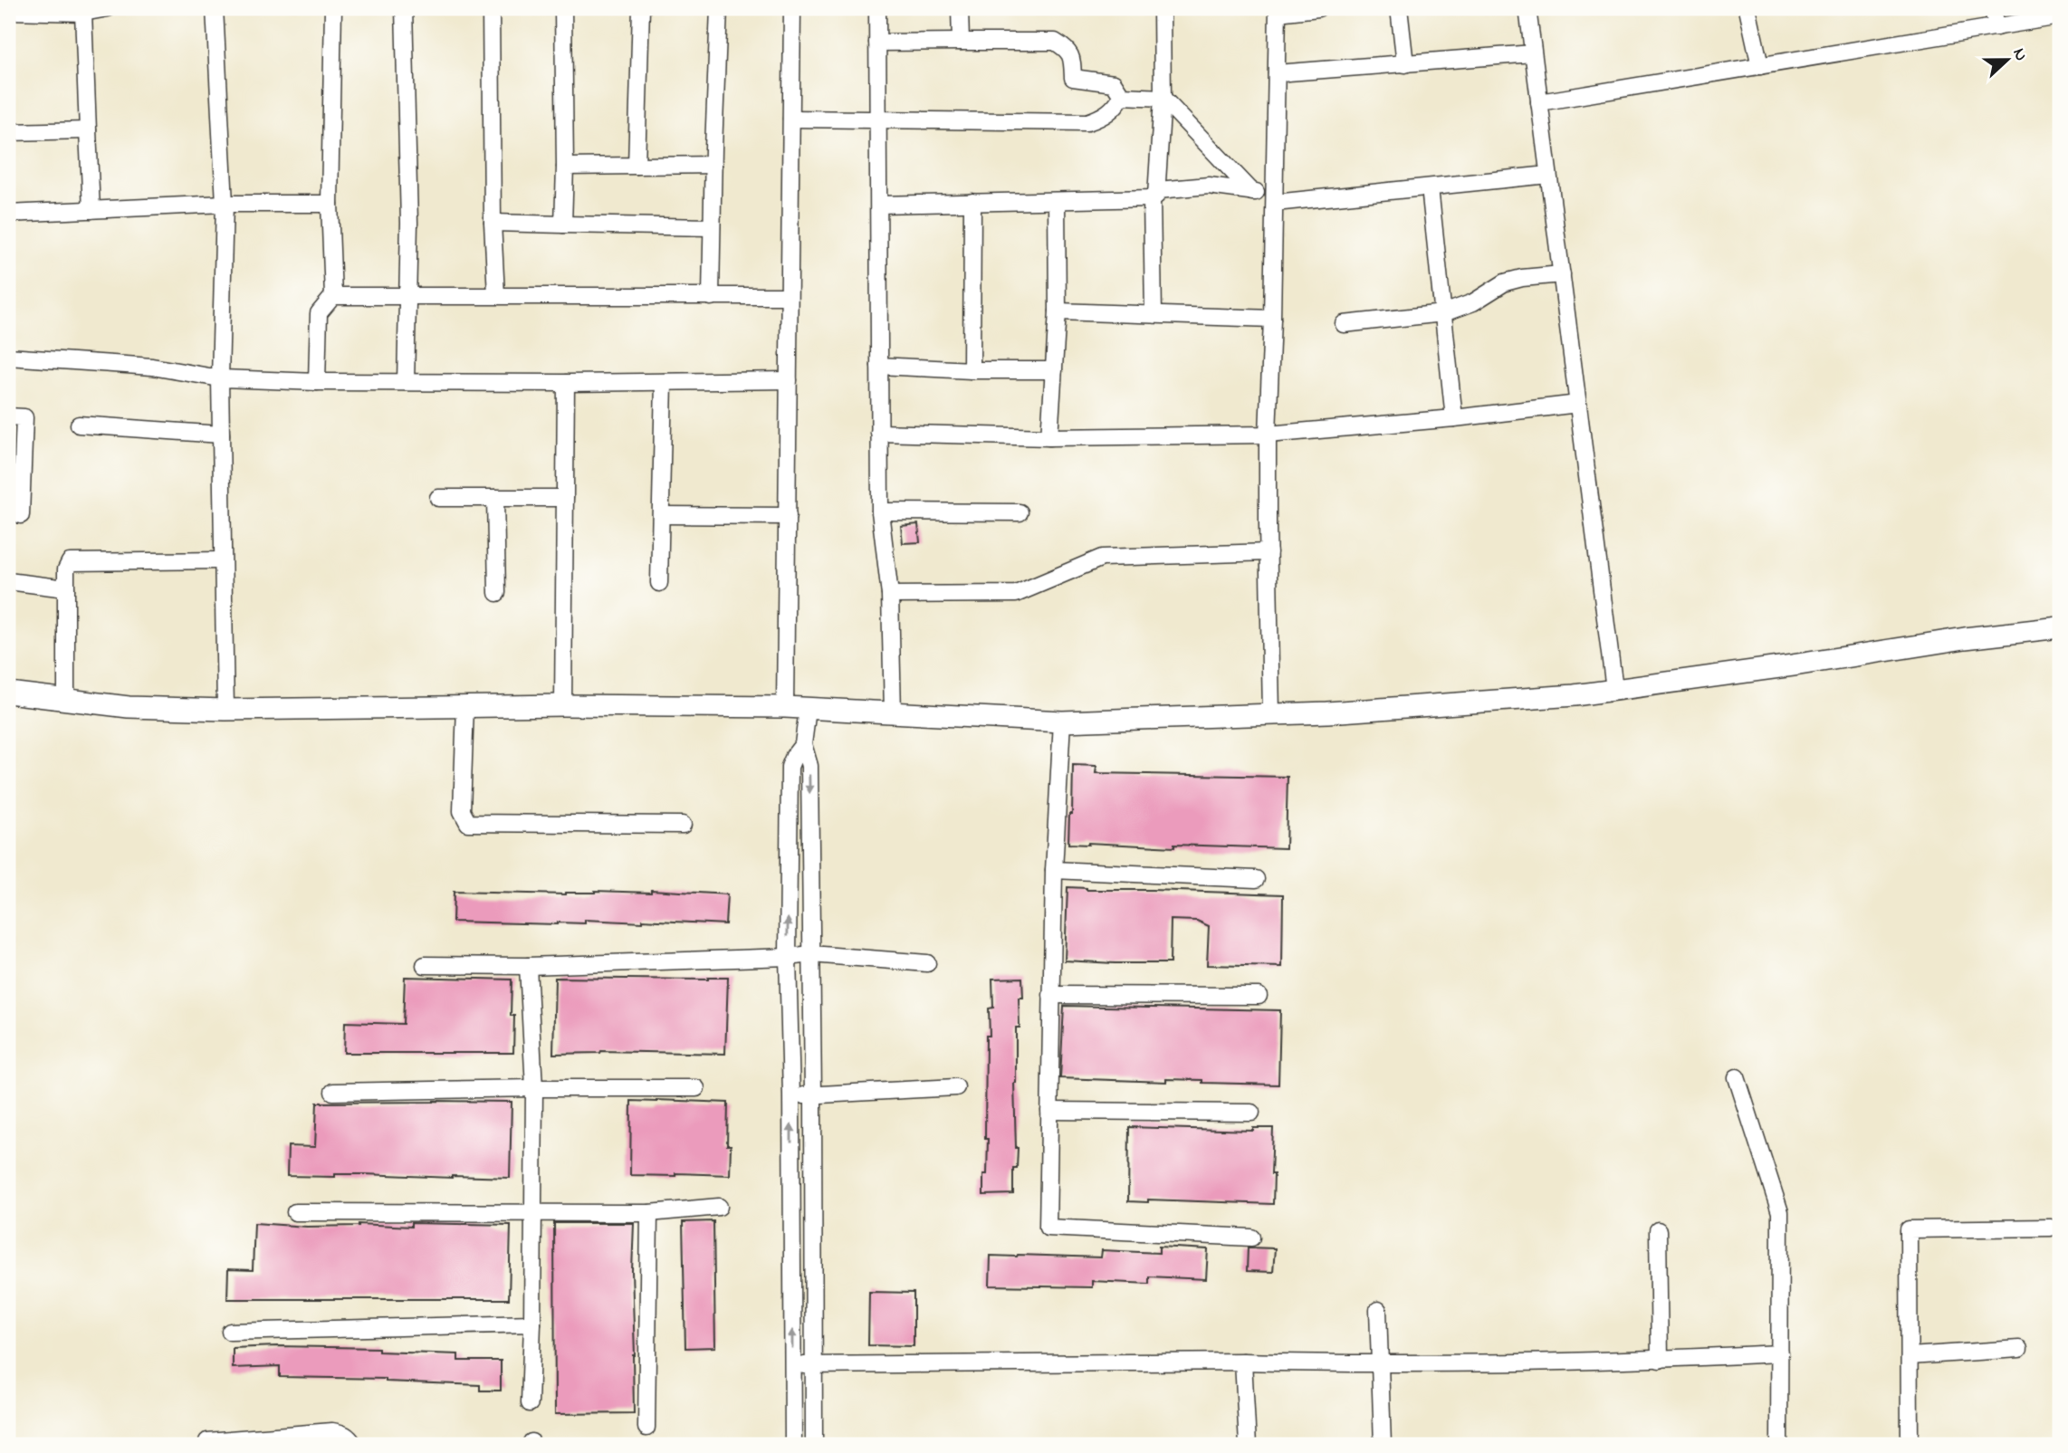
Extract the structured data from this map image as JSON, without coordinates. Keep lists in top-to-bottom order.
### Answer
{
  "north": "right"
}
